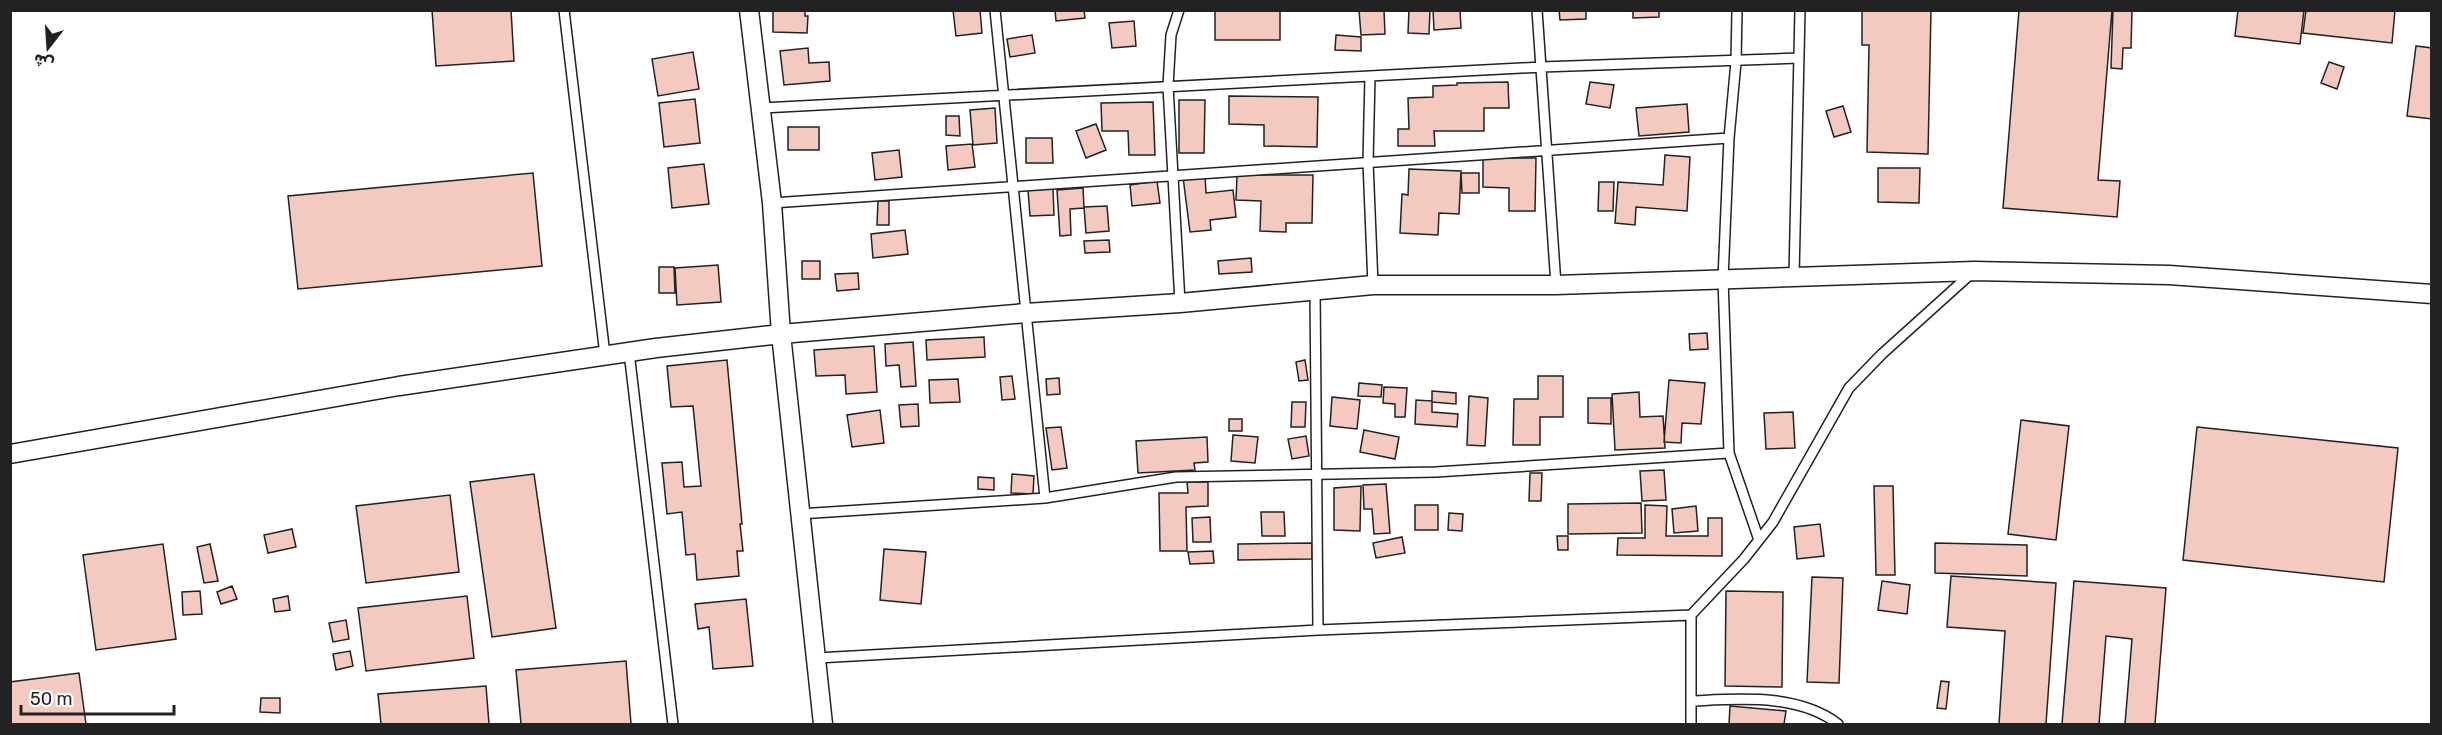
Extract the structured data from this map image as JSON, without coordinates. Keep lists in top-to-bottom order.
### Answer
{
  "scale_bar": "50 m",
  "north": "bottom"
}
